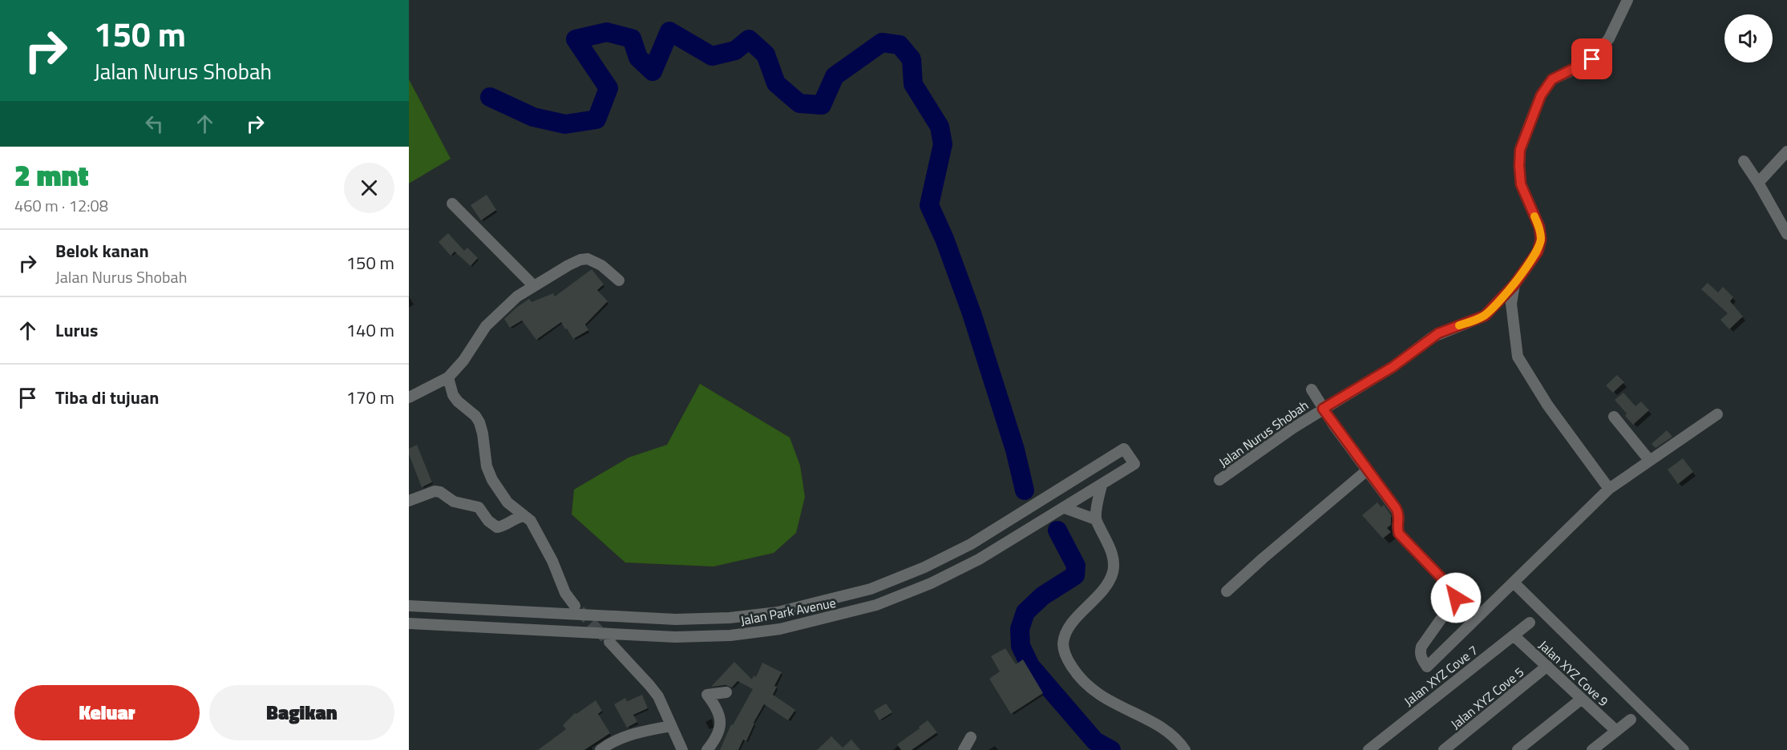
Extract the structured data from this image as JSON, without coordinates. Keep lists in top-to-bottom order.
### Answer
{
  "streets": {
    "street": [
      "Jalan Nurus Shobah",
      "Jalan Park Avenue",
      "Jalan XYZ Cove 9",
      "Jalan XYZ Cove 7",
      "Jalan XYZ Cove 5"
    ]
  },
  "crossings": [
    ["Jalan XYZ Cove 9", "Jalan XYZ Cove 7"],
    ["Jalan XYZ Cove 9", "Jalan XYZ Cove 5"]
  ],
  "page": {
    "turn": ["150 m", "Jalan Nurus Shobah"],
    "heading": ["2 mnt", "460 m · 12:08"],
    "list": [
      {
        "name": "Belok kanan",
        "note": "Jalan Nurus Shobah",
        "value": "150 m"
      },
      {
        "name": "Lurus",
        "value": "140 m"
      },
      {
        "name": "Tiba di tujuan",
        "value": "170 m"
      }
    ],
    "buttons": ["Keluar", "Bagikan"]
  }
}
